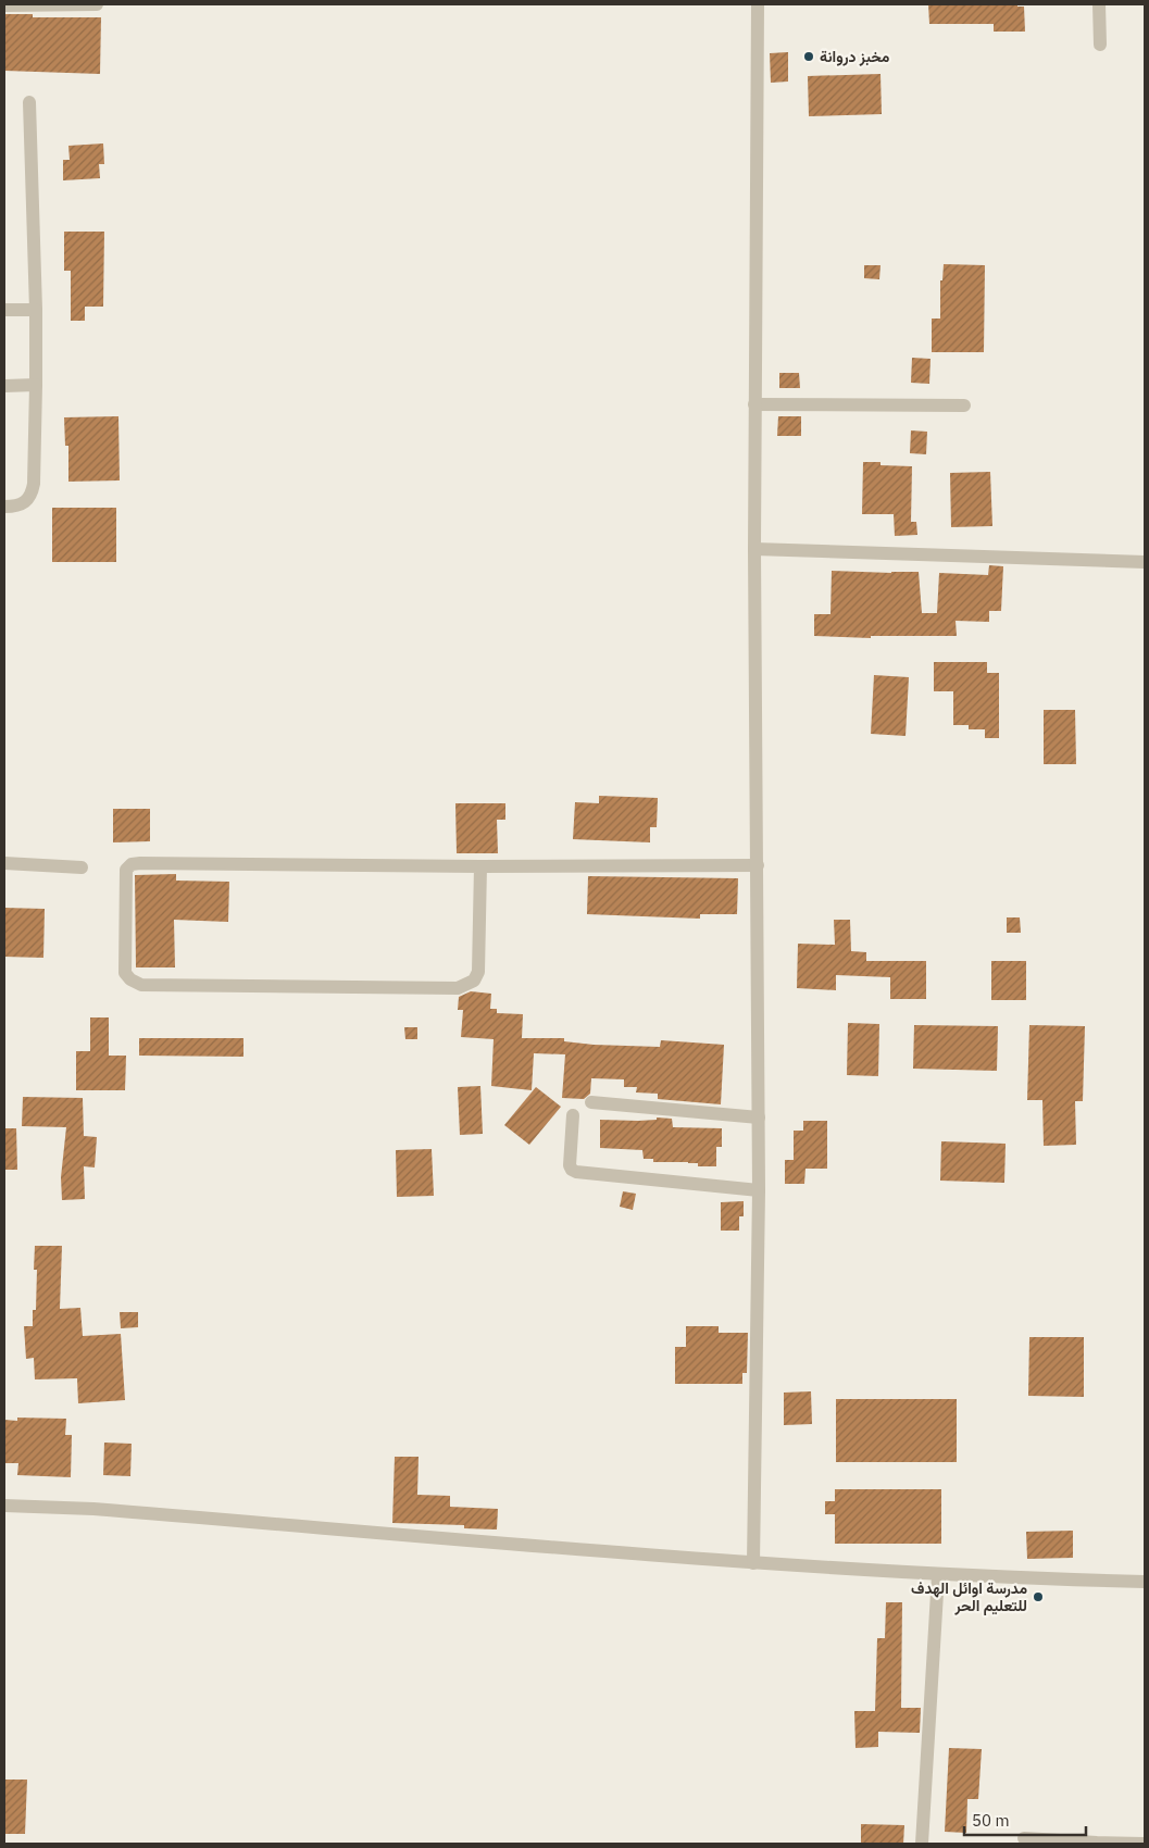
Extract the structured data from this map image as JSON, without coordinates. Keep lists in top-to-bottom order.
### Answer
{
  "places": ["مخبز دروانة", "مدرسة اوائل الهدف للتعليم الحر"],
  "scale_bar": "50 m"
}
